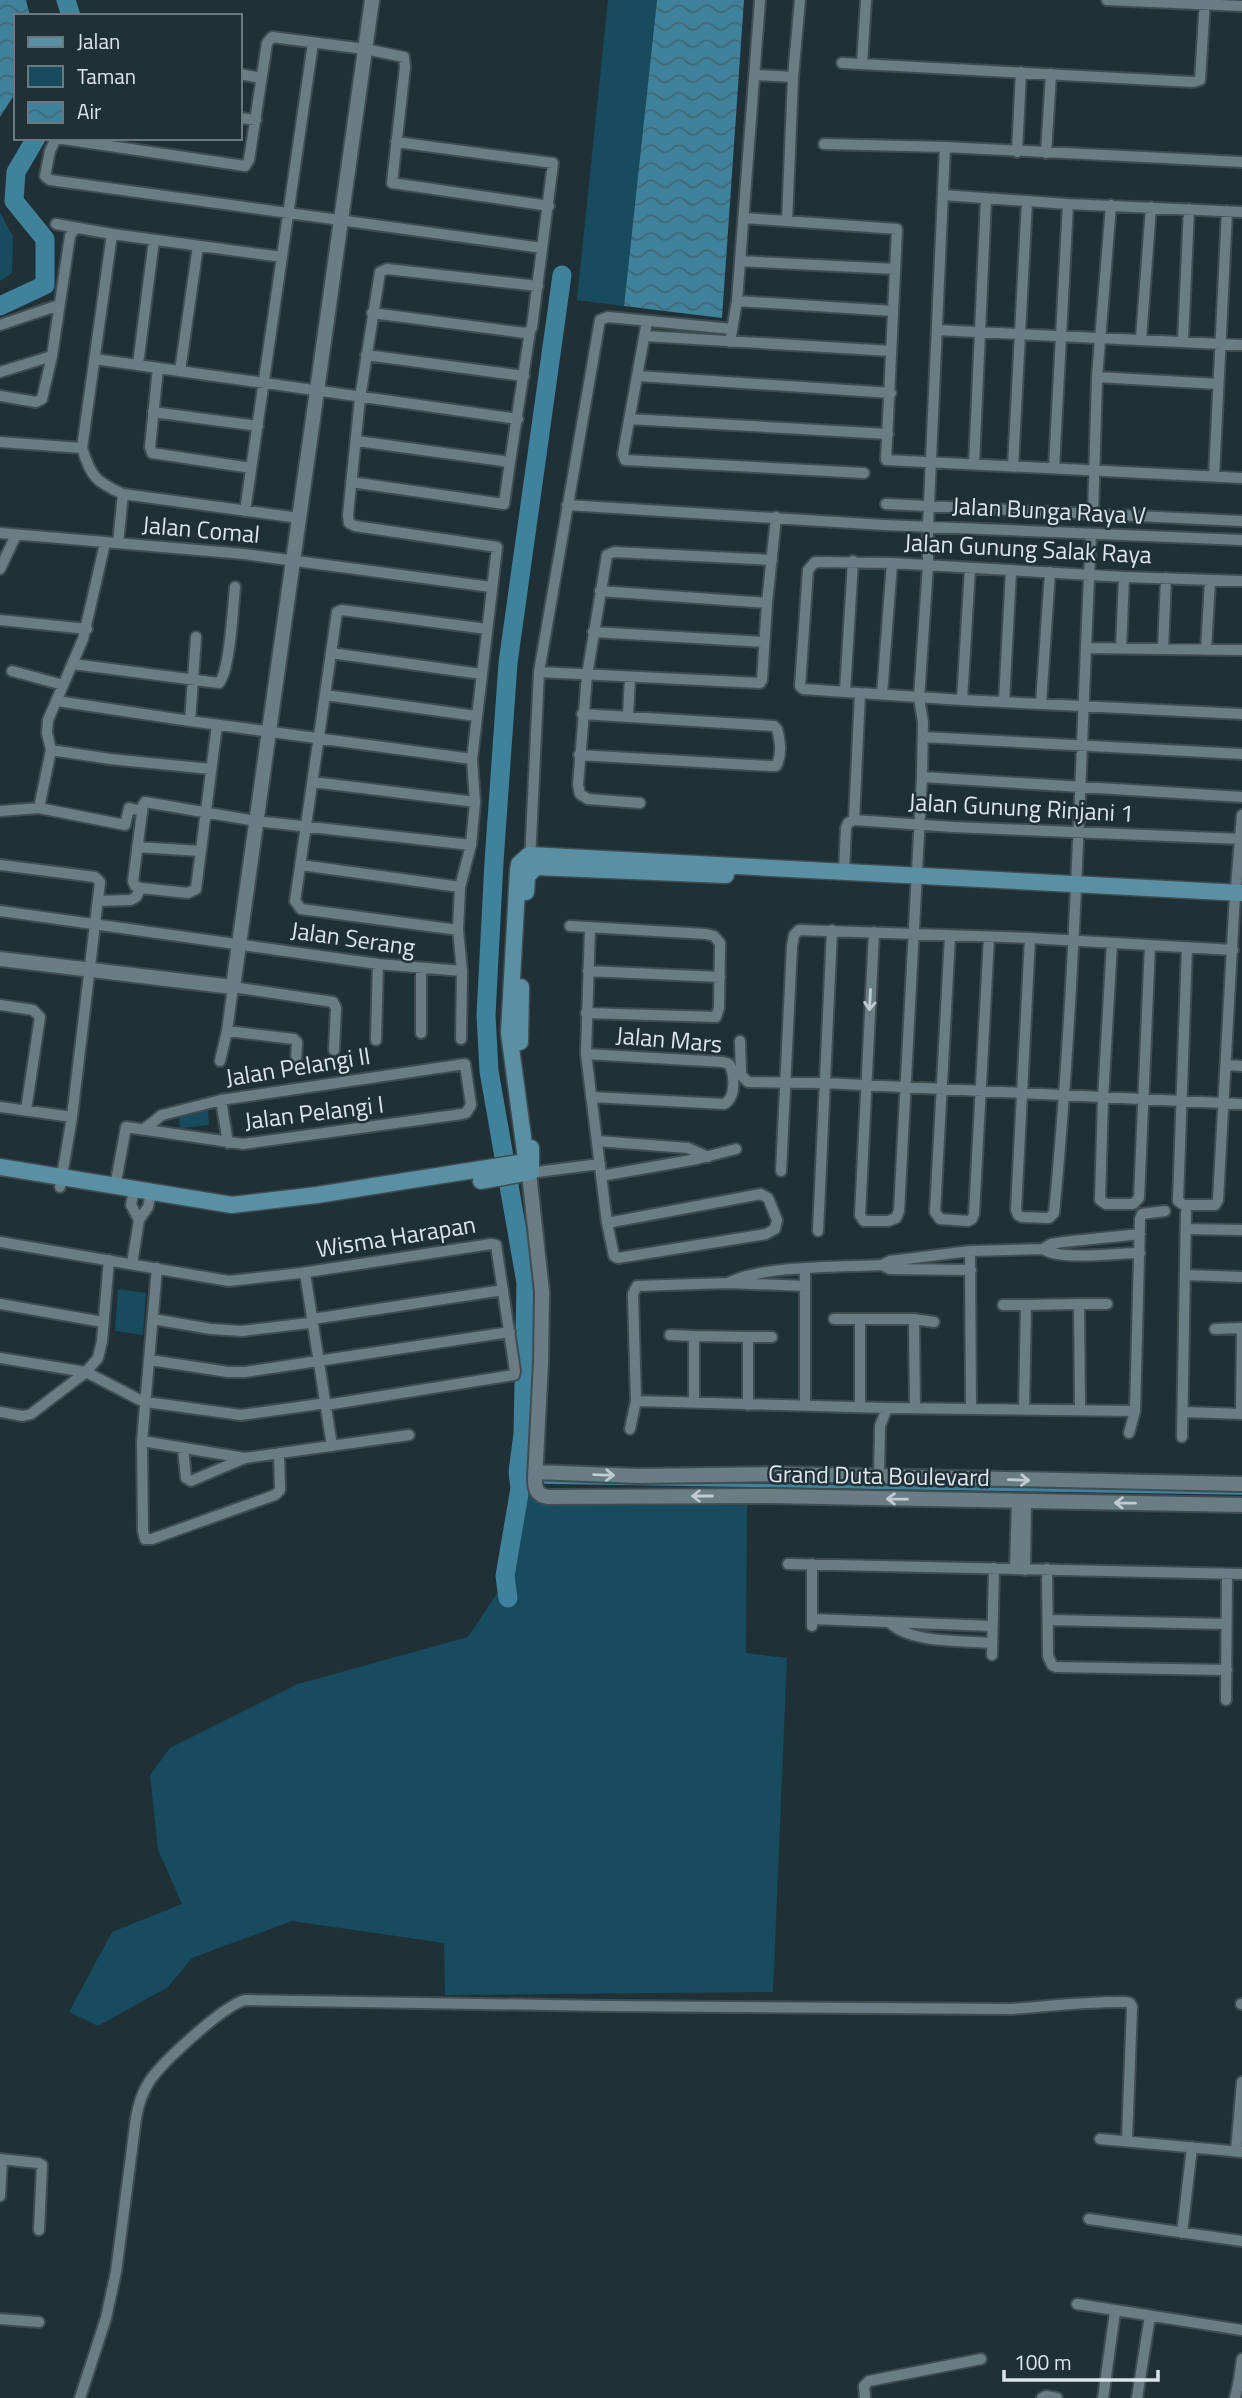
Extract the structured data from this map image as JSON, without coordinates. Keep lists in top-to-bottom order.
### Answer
{
  "streets": {
    "street": [
      "Jalan Bunga Raya V",
      "Jalan Comal",
      "Jalan Gunung Salak Raya",
      "Jalan Gunung Rinjani 1",
      "Jalan Serang",
      "Jalan Mars",
      "Jalan Pelangi II",
      "Jalan Pelangi I",
      "Wisma Harapan",
      "Grand Duta Boulevard"
    ]
  },
  "crossings": [
    ["Jalan Pelangi II", "Jalan Pelangi I"]
  ],
  "legend": ["Jalan", "Taman", "Air"],
  "scale_bar": "100 m"
}
